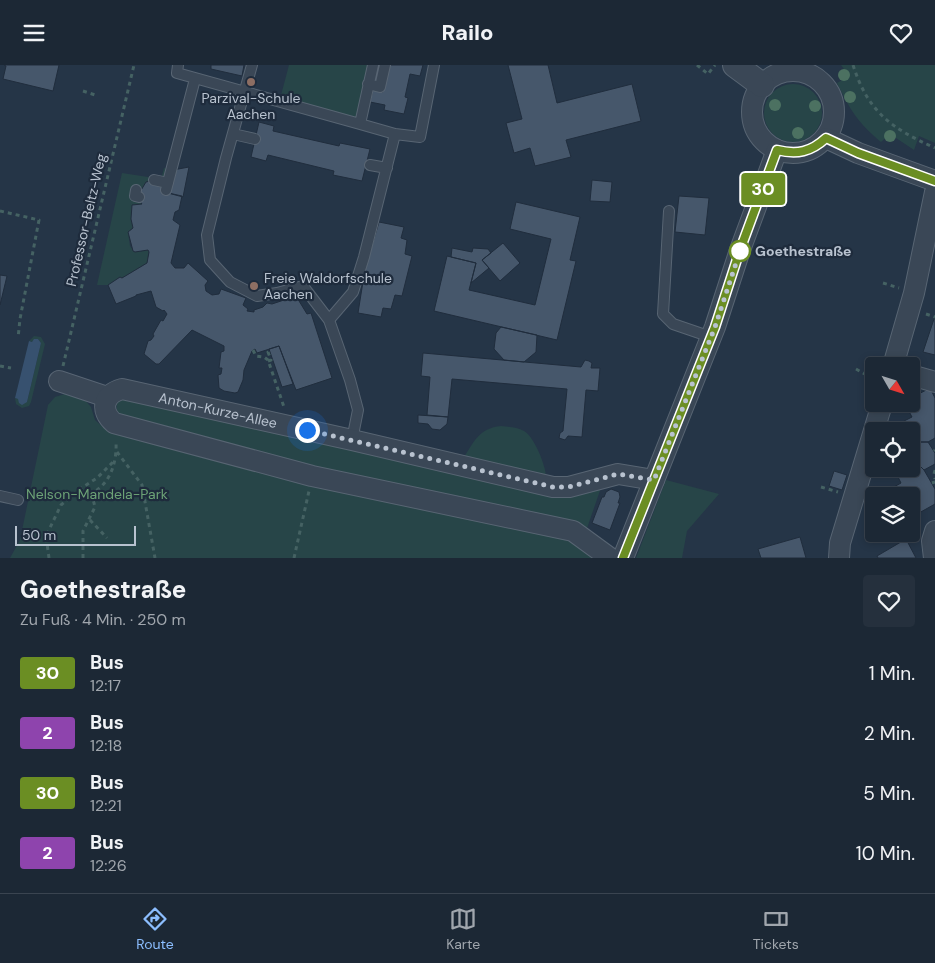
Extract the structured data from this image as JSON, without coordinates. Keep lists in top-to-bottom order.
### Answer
{
  "streets": {
    "street": ["Anton-Kurze-Allee"],
    "path": ["Professor-Beltz-Weg"]
  },
  "parks": ["Nelson-Mandela-Park"],
  "places": ["Parzival-Schule Aachen", "Goethestraße", "Freie Waldorfschule Aachen"],
  "lines": ["bus line 30"],
  "scale_bar": "50 m",
  "north": "bottom right",
  "page": {
    "header": "Railo",
    "on_map": "30",
    "scale": "50 m",
    "heading": ["Goethestraße", "Zu Fuß · 4 Min. · 250 m"],
    "list": [
      {
        "mark": "30",
        "name": "Bus",
        "note": "12:17",
        "value": "1 Min."
      },
      {
        "mark": "2",
        "name": "Bus",
        "note": "12:18",
        "value": "2 Min."
      },
      {
        "mark": "30",
        "name": "Bus",
        "note": "12:21",
        "value": "5 Min."
      },
      {
        "mark": "2",
        "name": "Bus",
        "note": "12:26",
        "value": "10 Min."
      }
    ],
    "tabs": ["Route", "Karte", "Tickets"]
  }
}
